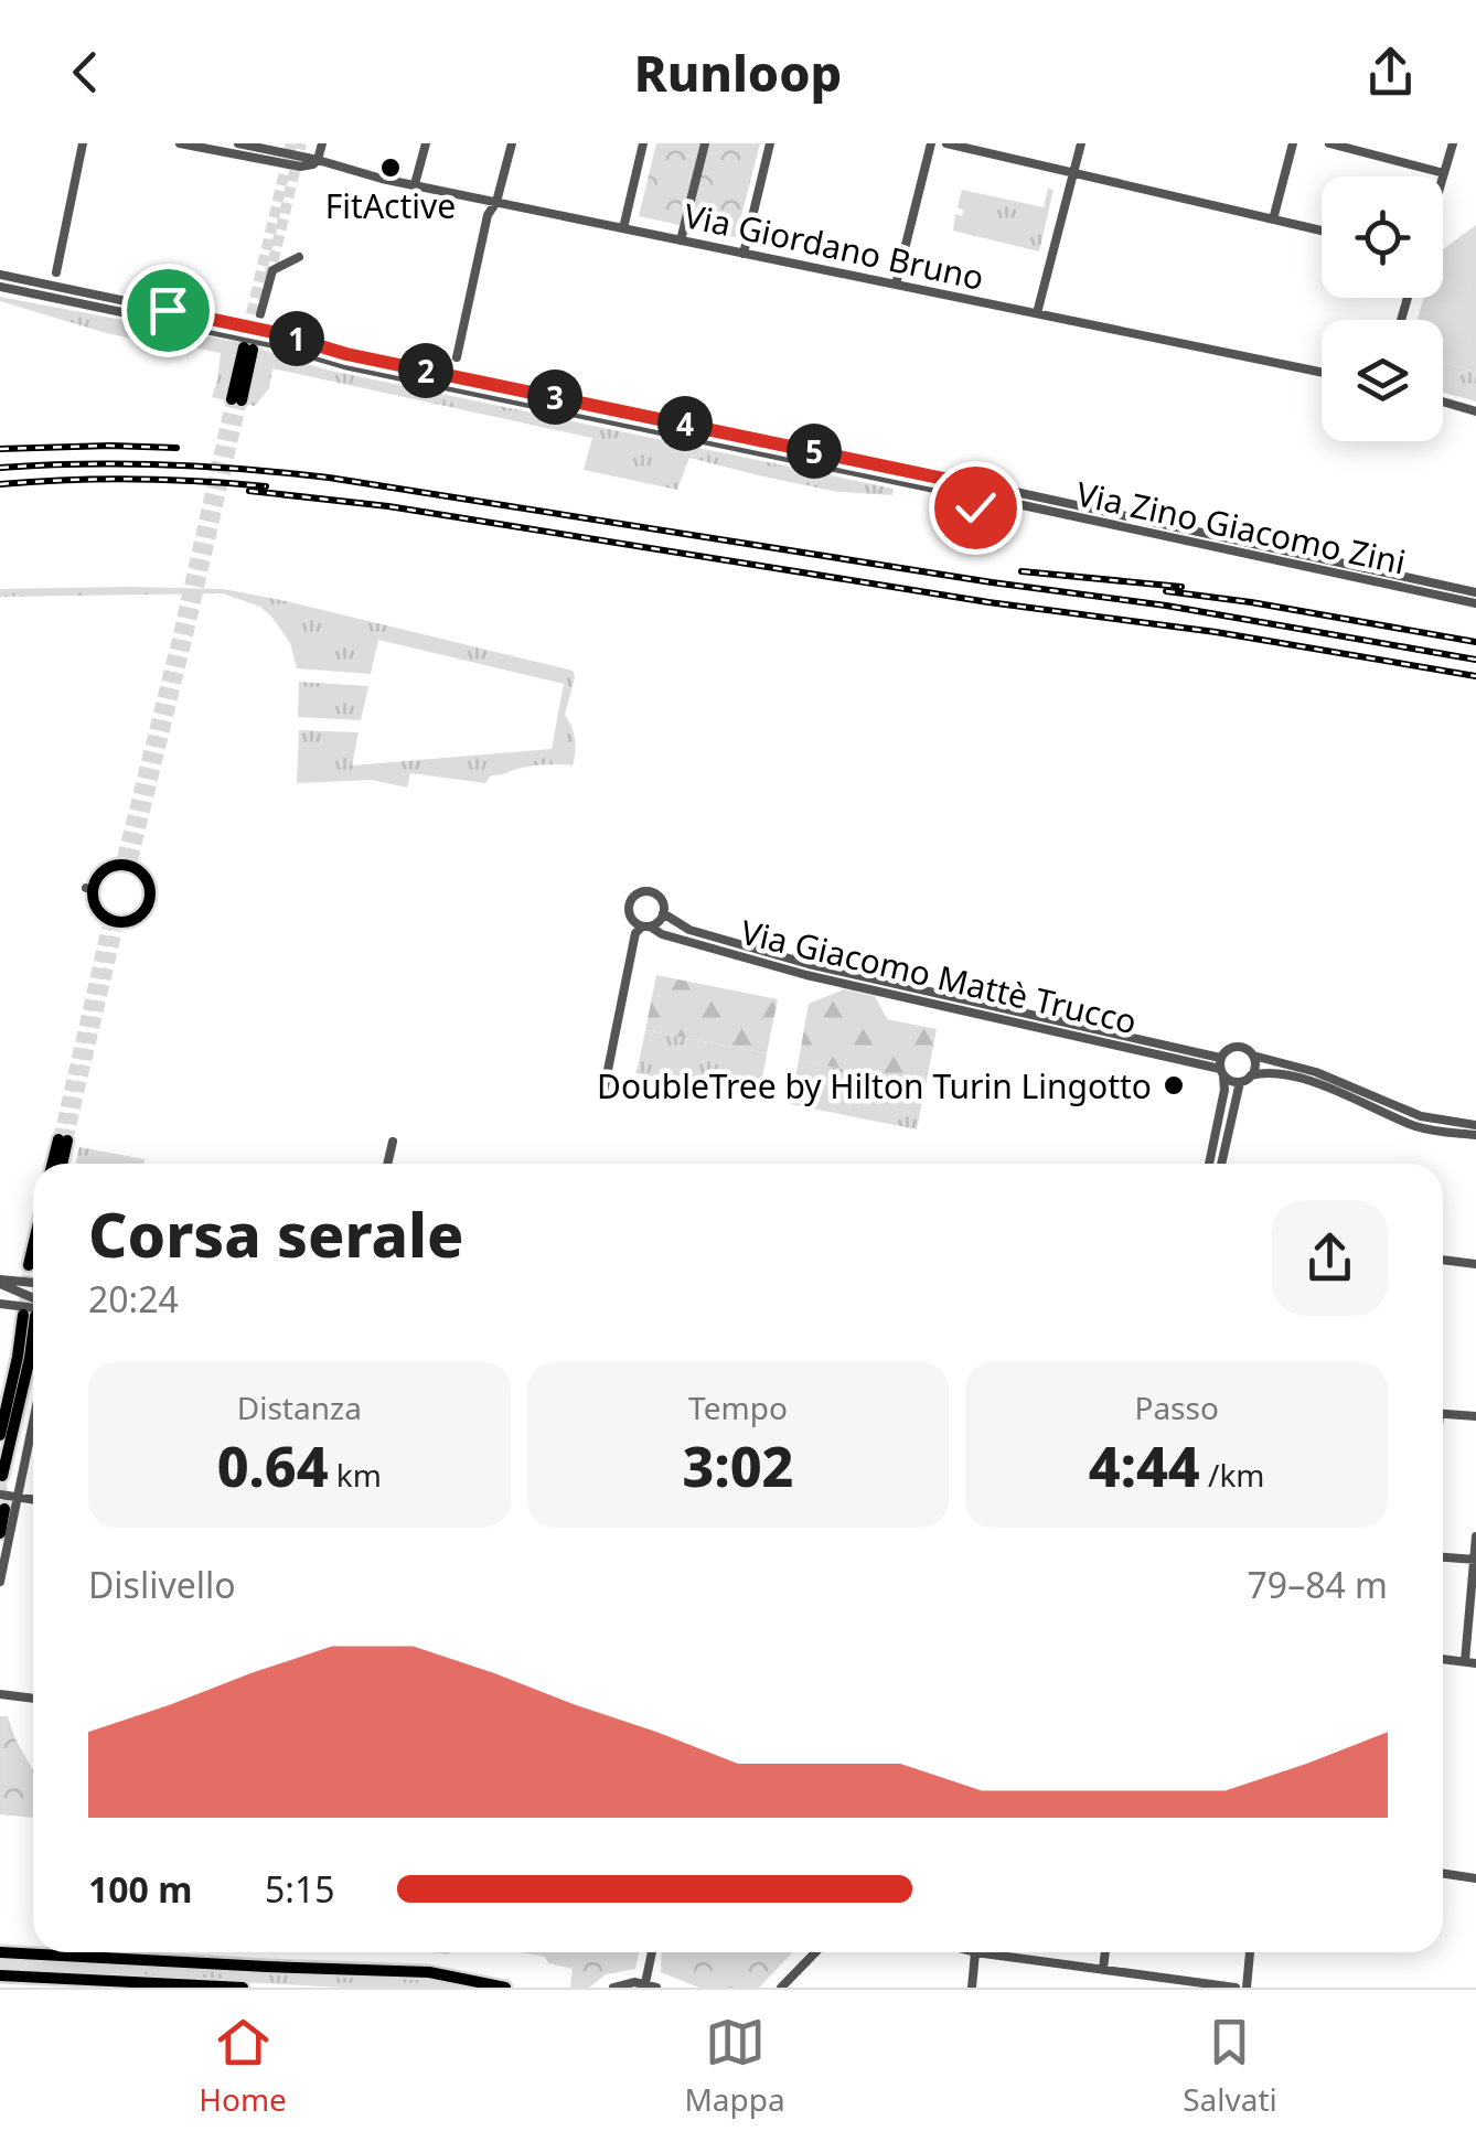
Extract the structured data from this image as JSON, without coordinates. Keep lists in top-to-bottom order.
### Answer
{
  "streets": {
    "street": ["Via Giordano Bruno", "Via Zino Giacomo Zini", "Via Giacomo Mattè Trucco"]
  },
  "places": ["FitActive", "DoubleTree by Hilton Turin Lingotto"],
  "page": {
    "header": "Runloop",
    "pins": [
      "1",
      "2",
      "3",
      "4",
      "5"
    ],
    "heading": ["Corsa serale", "20:24"],
    "stats": [
      ["Distanza", "0.64 km"],
      ["Tempo", "3:02"],
      ["Passo", "4:44 /km"]
    ],
    "chart": ["Dislivello", "79–84 m"],
    "list": [
      {
        "name": "100 m",
        "note": "5:15"
      }
    ],
    "tabs": ["Home", "Mappa", "Salvati"]
  }
}
